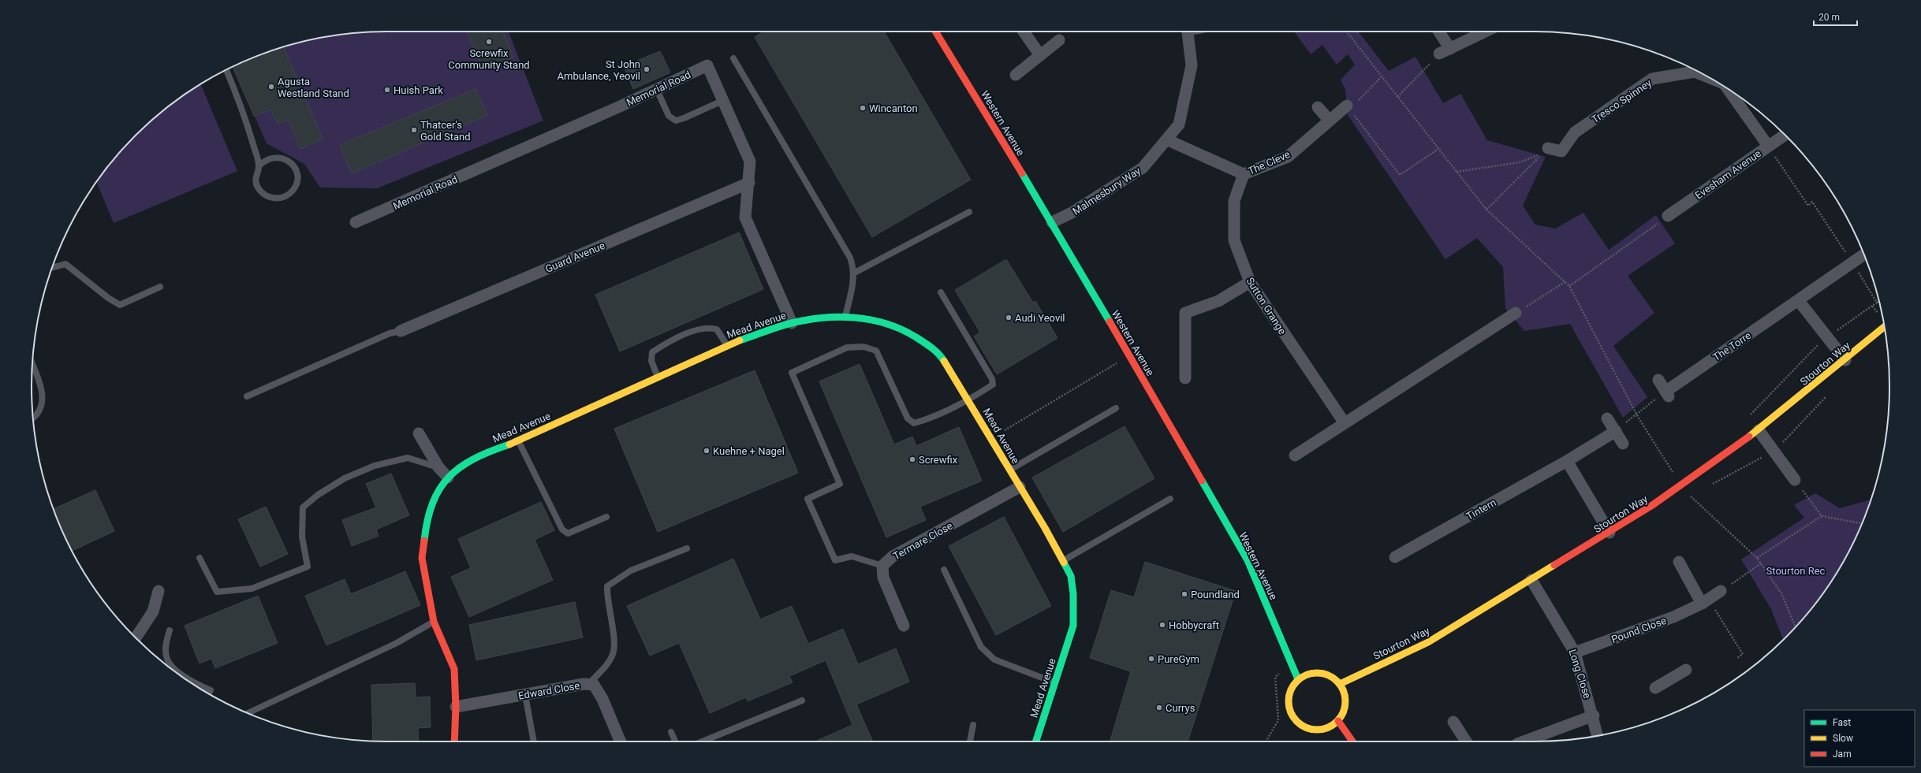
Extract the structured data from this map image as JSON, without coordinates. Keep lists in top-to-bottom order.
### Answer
{
  "streets": {
    "street": [
      "Memorial Road",
      "Tresco Spinney",
      "Western Avenue",
      "The Cleve",
      "Evesham Avenue",
      "Malmesbury Way",
      "Guard Avenue",
      "Sutton Grange",
      "Mead Avenue",
      "The Torre",
      "Stourton Way",
      "Tintern",
      "Termare Close",
      "Pound Close",
      "Long Close",
      "Edward Close"
    ]
  },
  "crossings": [
    ["Memorial Road", "Guard Avenue"],
    ["Memorial Road", "Mead Avenue"],
    ["Tresco Spinney", "Evesham Avenue"],
    ["Western Avenue", "Malmesbury Way"],
    ["Western Avenue", "Stourton Way"],
    ["The Cleve", "Malmesbury Way"],
    ["The Cleve", "Sutton Grange"],
    ["Mead Avenue", "Termare Close"],
    ["Mead Avenue", "Edward Close"],
    ["Stourton Way", "Long Close"],
    ["Pound Close", "Long Close"]
  ],
  "parks": ["Stourton Rec"],
  "places": [
    "Screwfix Community Stand",
    "St John Ambulance, Yeovil",
    "Agusta Westland Stand",
    "Huish Park",
    "Wincanton",
    "Thatcer's Gold Stand",
    "Audi Yeovil",
    "Kuehne + Nagel",
    "Screwfix",
    "Poundland",
    "Hobbycraft",
    "PureGym",
    "Currys"
  ],
  "legend": ["Fast", "Slow", "Jam"],
  "scale_bar": "20 m"
}
